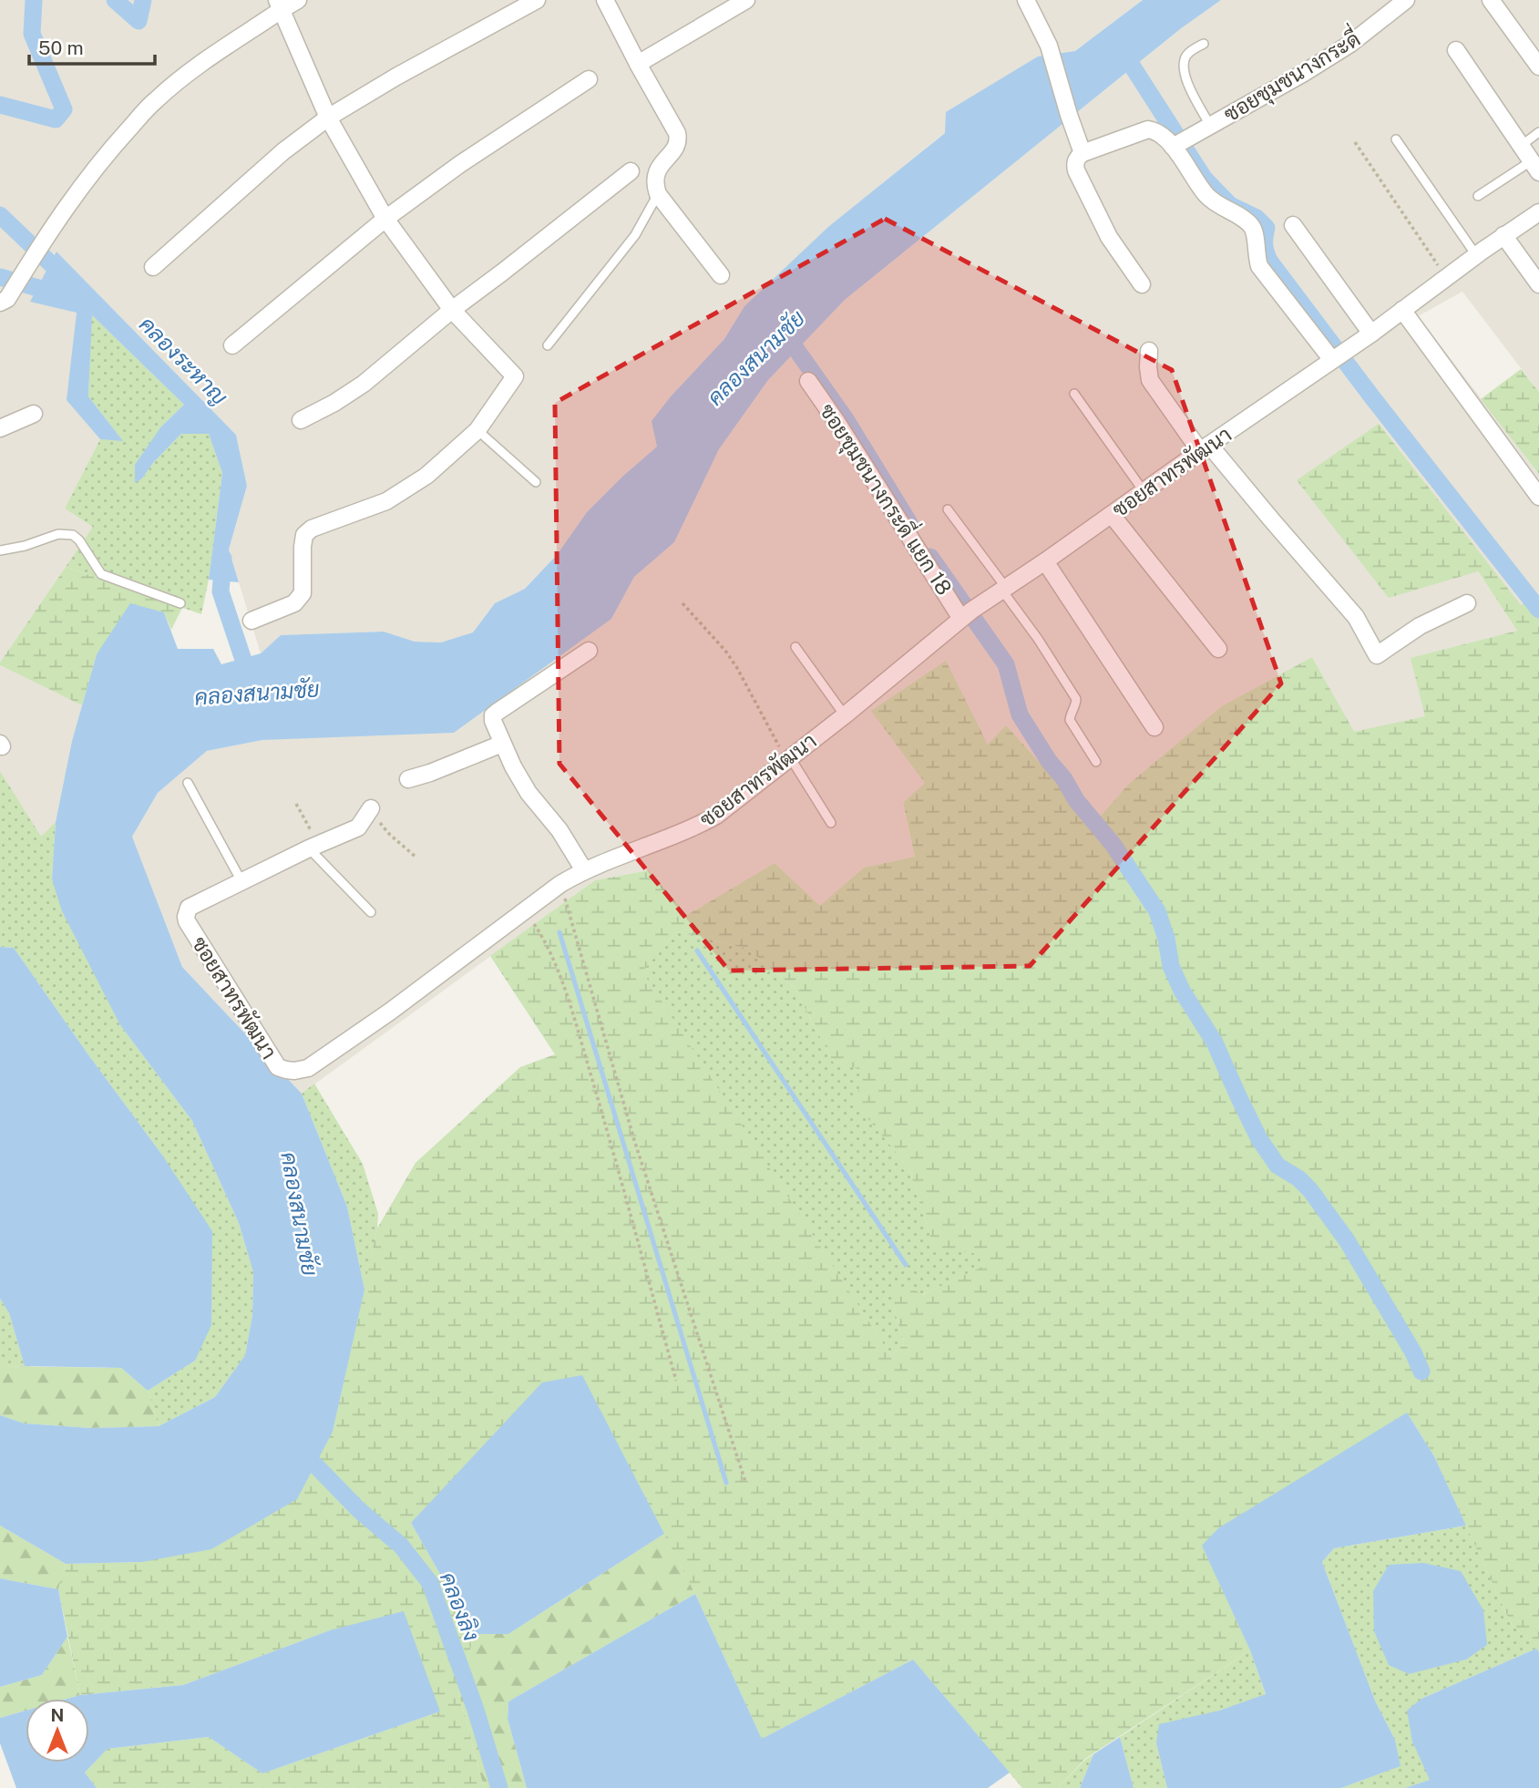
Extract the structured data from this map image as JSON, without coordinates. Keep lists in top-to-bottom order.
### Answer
{
  "streets": {
    "street": ["ซอยชุมชนางกระดี่", "ซอยสาทรพัฒนา", "ซอยชุมชนางกระดี่ แยก 18"]
  },
  "crossings": [
    ["ซอยสาทรพัฒนา", "ซอยชุมชนางกระดี่ แยก 18"]
  ],
  "water": ["คลองสนามชัย", "คลองระหาญ", "คลองลิง"],
  "scale_bar": "50 m",
  "north": "top"
}
